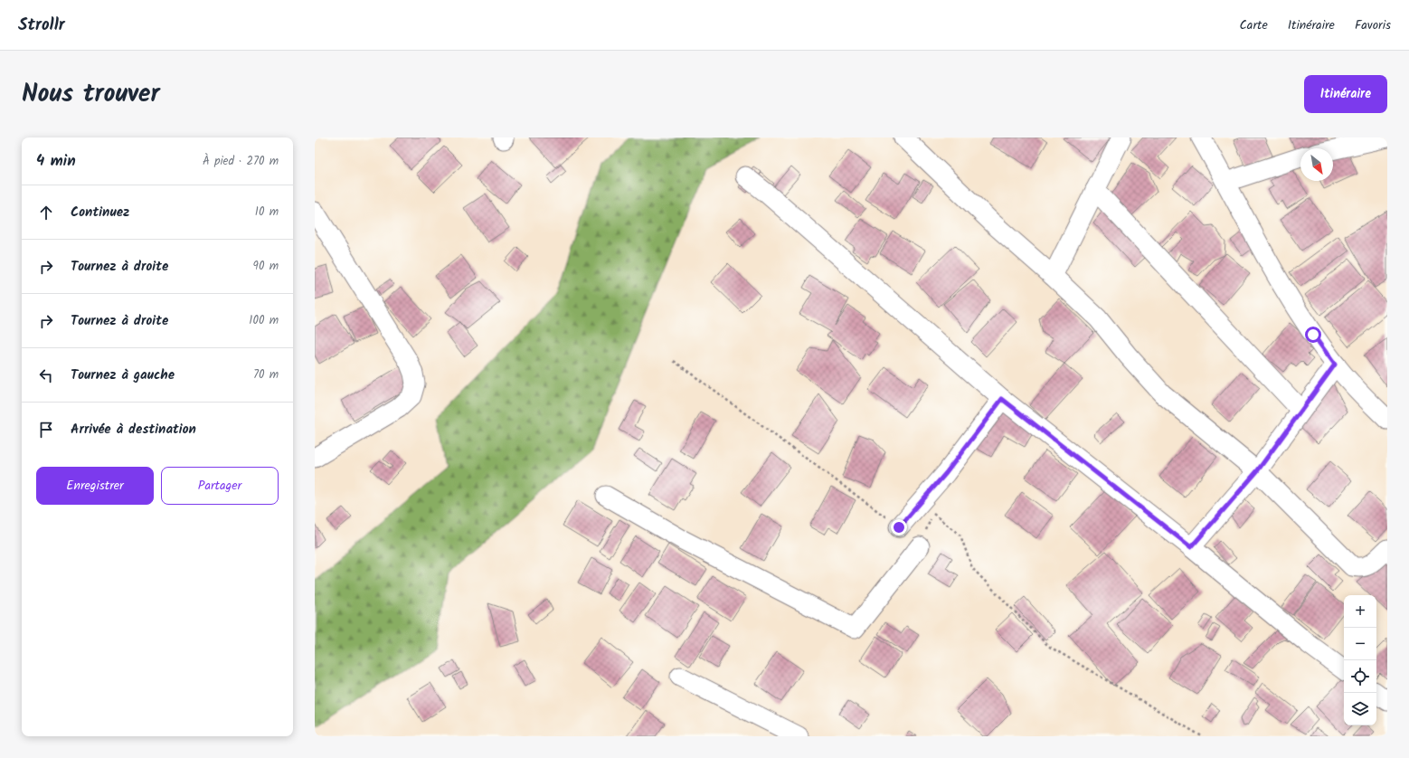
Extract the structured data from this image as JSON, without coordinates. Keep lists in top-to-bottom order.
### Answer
{
  "north": "bottom right",
  "page": {
    "header": "Strollr",
    "nav": ["Carte", "Itinéraire", "Favoris"],
    "title": "Nous trouver",
    "buttons": [
      "Itinéraire",
      ["Enregistrer", "Partager"]
    ],
    "heading": ["4 min", "À pied · 270 m"],
    "list": [
      ["Continuez", "10 m"],
      ["Tournez à droite", "90 m"],
      ["Tournez à droite", "100 m"],
      ["Tournez à gauche", "70 m"],
      "Arrivée à destination"
    ],
    "map_buttons": ["+", "−"]
  }
}
